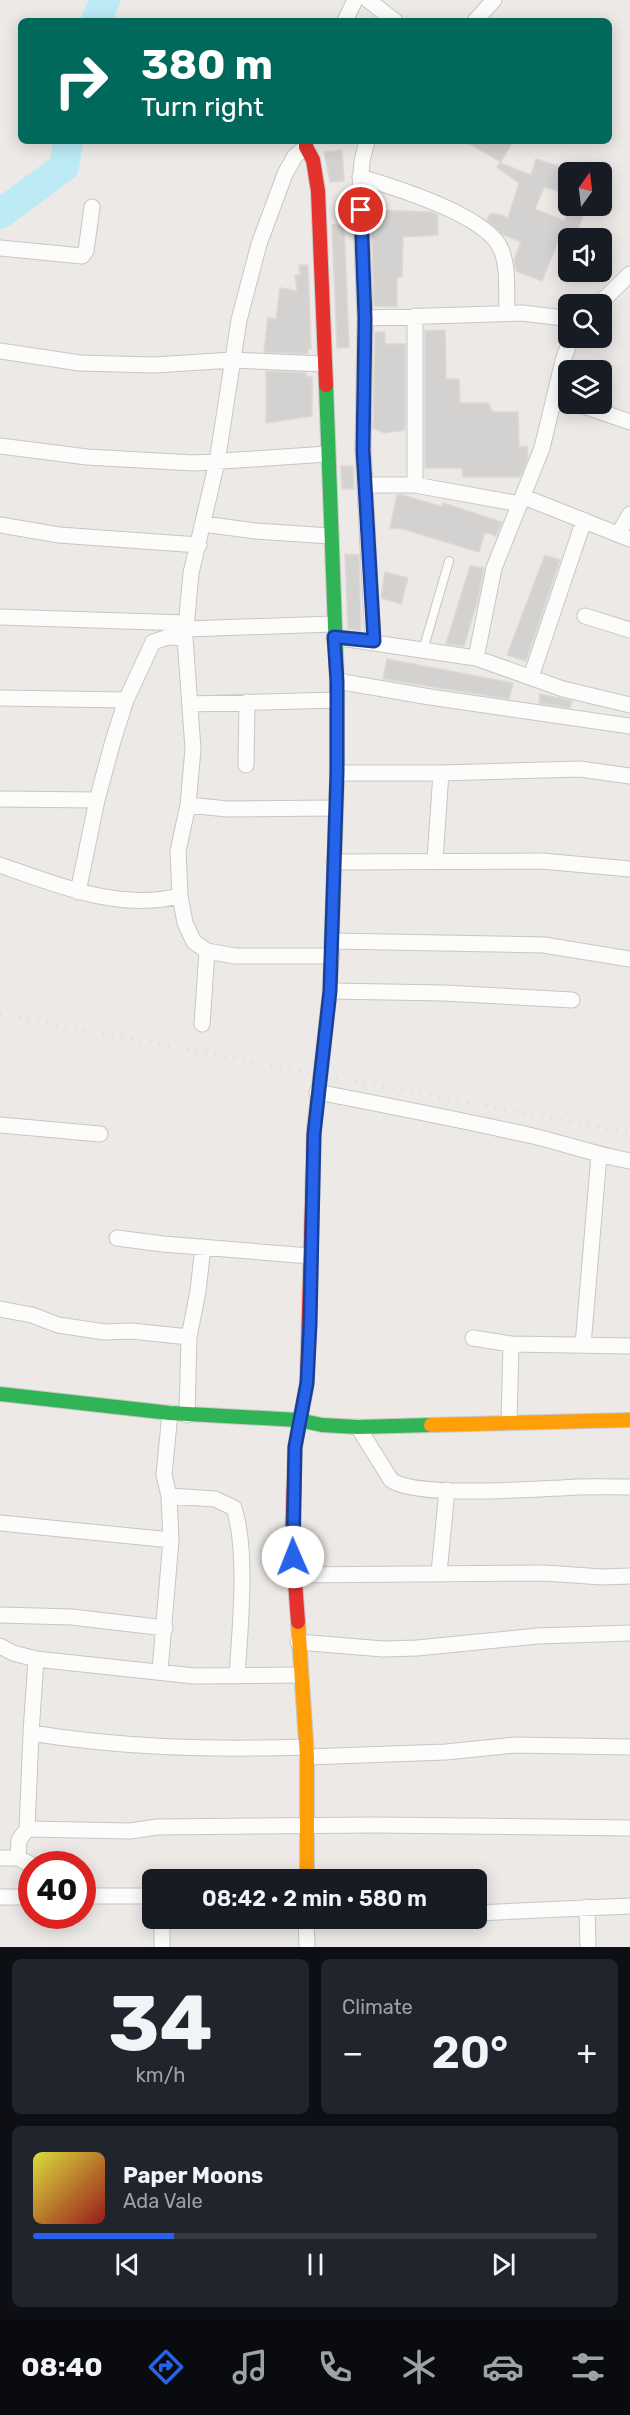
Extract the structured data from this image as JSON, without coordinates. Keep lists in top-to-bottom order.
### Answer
{
  "north": "top",
  "page": {
    "turn": ["380 m", "Turn right"],
    "limit": "40",
    "trip": "08:42 · 2 min · 580 m",
    "tile": [
      ["34", "km/h"],
      "Climate"
    ],
    "heat": ["−", "20°", "+"],
    "song": ["Paper Moons", "Ada Vale"],
    "tabs": "08:40"
  }
}
